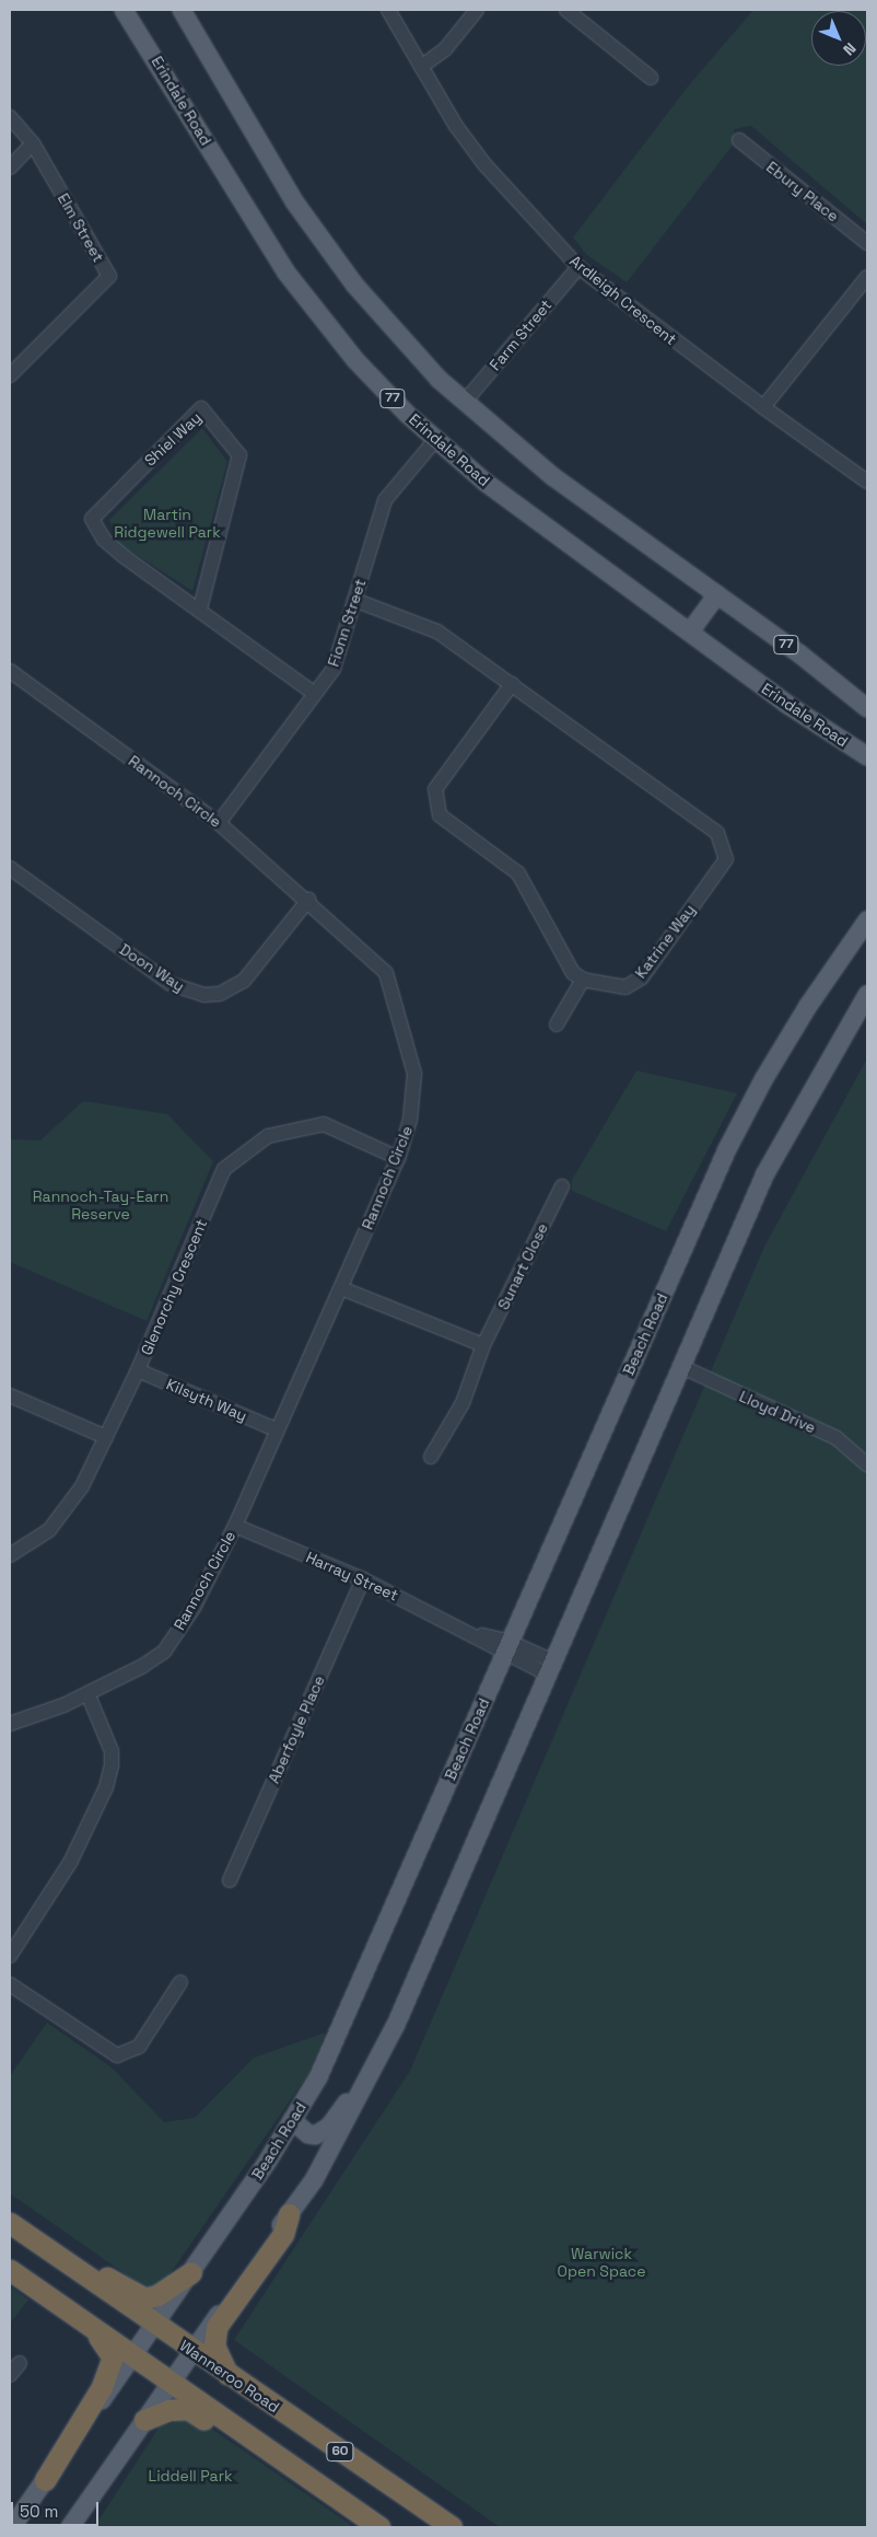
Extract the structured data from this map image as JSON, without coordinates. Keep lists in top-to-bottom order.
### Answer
{
  "streets": {
    "highway": ["Wanneroo Road", "60"],
    "main road": ["Erindale Road", "77", "Beach Road"],
    "street": [
      "Ebury Place",
      "Elm Street",
      "Ardleigh Crescent",
      "Farm Street",
      "Shiel Way",
      "Fionn Street",
      "Rannoch Circle",
      "Katrine Way",
      "Doon Way",
      "Sunart Close",
      "Glenorchy Crescent",
      "Kilsyth Way",
      "Lloyd Drive",
      "Harray Street",
      "Aberfoyle Place"
    ]
  },
  "crossings": [
    ["Erindale Road", "Fionn Street"],
    ["Ardleigh Crescent", "Farm Street"],
    ["Farm Street", "77"],
    ["Shiel Way", "Fionn Street"],
    ["Fionn Street", "Rannoch Circle"],
    ["Fionn Street", "Katrine Way"],
    ["Rannoch Circle", "Doon Way"],
    ["Rannoch Circle", "Glenorchy Crescent"],
    ["Rannoch Circle", "Kilsyth Way"],
    ["Rannoch Circle", "Harray Street"],
    ["Glenorchy Crescent", "Kilsyth Way"],
    ["Beach Road", "Harray Street"],
    ["Beach Road", "Wanneroo Road"],
    ["Harray Street", "Aberfoyle Place"]
  ],
  "parks": [
    "Martin Ridgewell Park",
    "Rannoch-Tay-Earn Reserve",
    "Warwick Open Space",
    "Liddell Park"
  ],
  "scale_bar": "50 m",
  "north": "bottom right"
}
